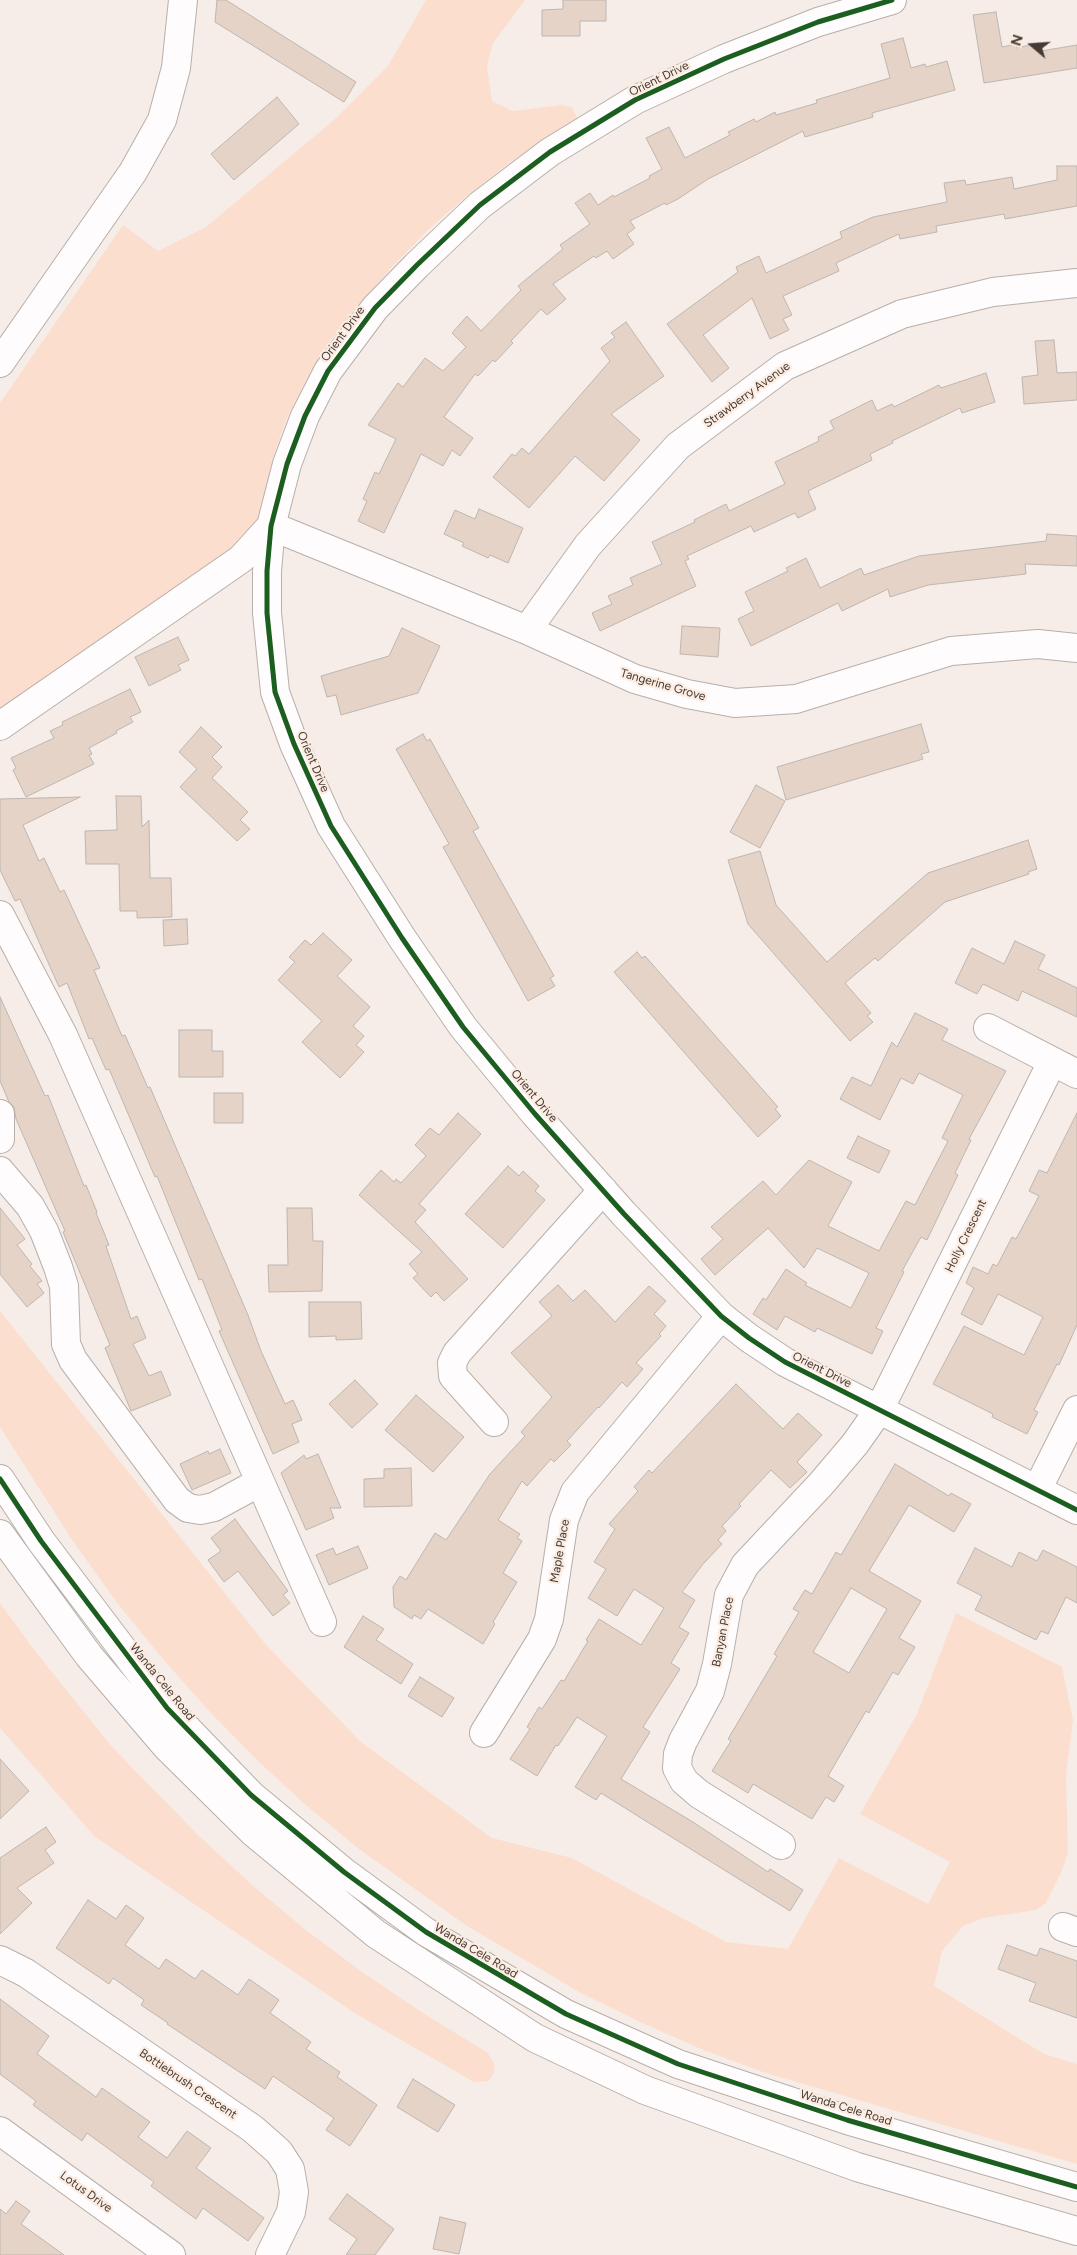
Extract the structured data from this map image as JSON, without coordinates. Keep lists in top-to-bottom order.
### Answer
{
  "streets": {
    "street": [
      "Orient Drive",
      "Strawberry Avenue",
      "Tangerine Grove",
      "Holly Crescent",
      "Maple Place",
      "Banyan Place",
      "Wanda Cele Road",
      "Bottlebrush Crescent",
      "Lotus Drive"
    ]
  },
  "crossings": [
    ["Orient Drive", "Tangerine Grove"],
    ["Orient Drive", "Holly Crescent"],
    ["Orient Drive", "Maple Place"],
    ["Orient Drive", "Banyan Place"],
    ["Strawberry Avenue", "Tangerine Grove"],
    ["Holly Crescent", "Banyan Place"]
  ],
  "north": "left"
}
